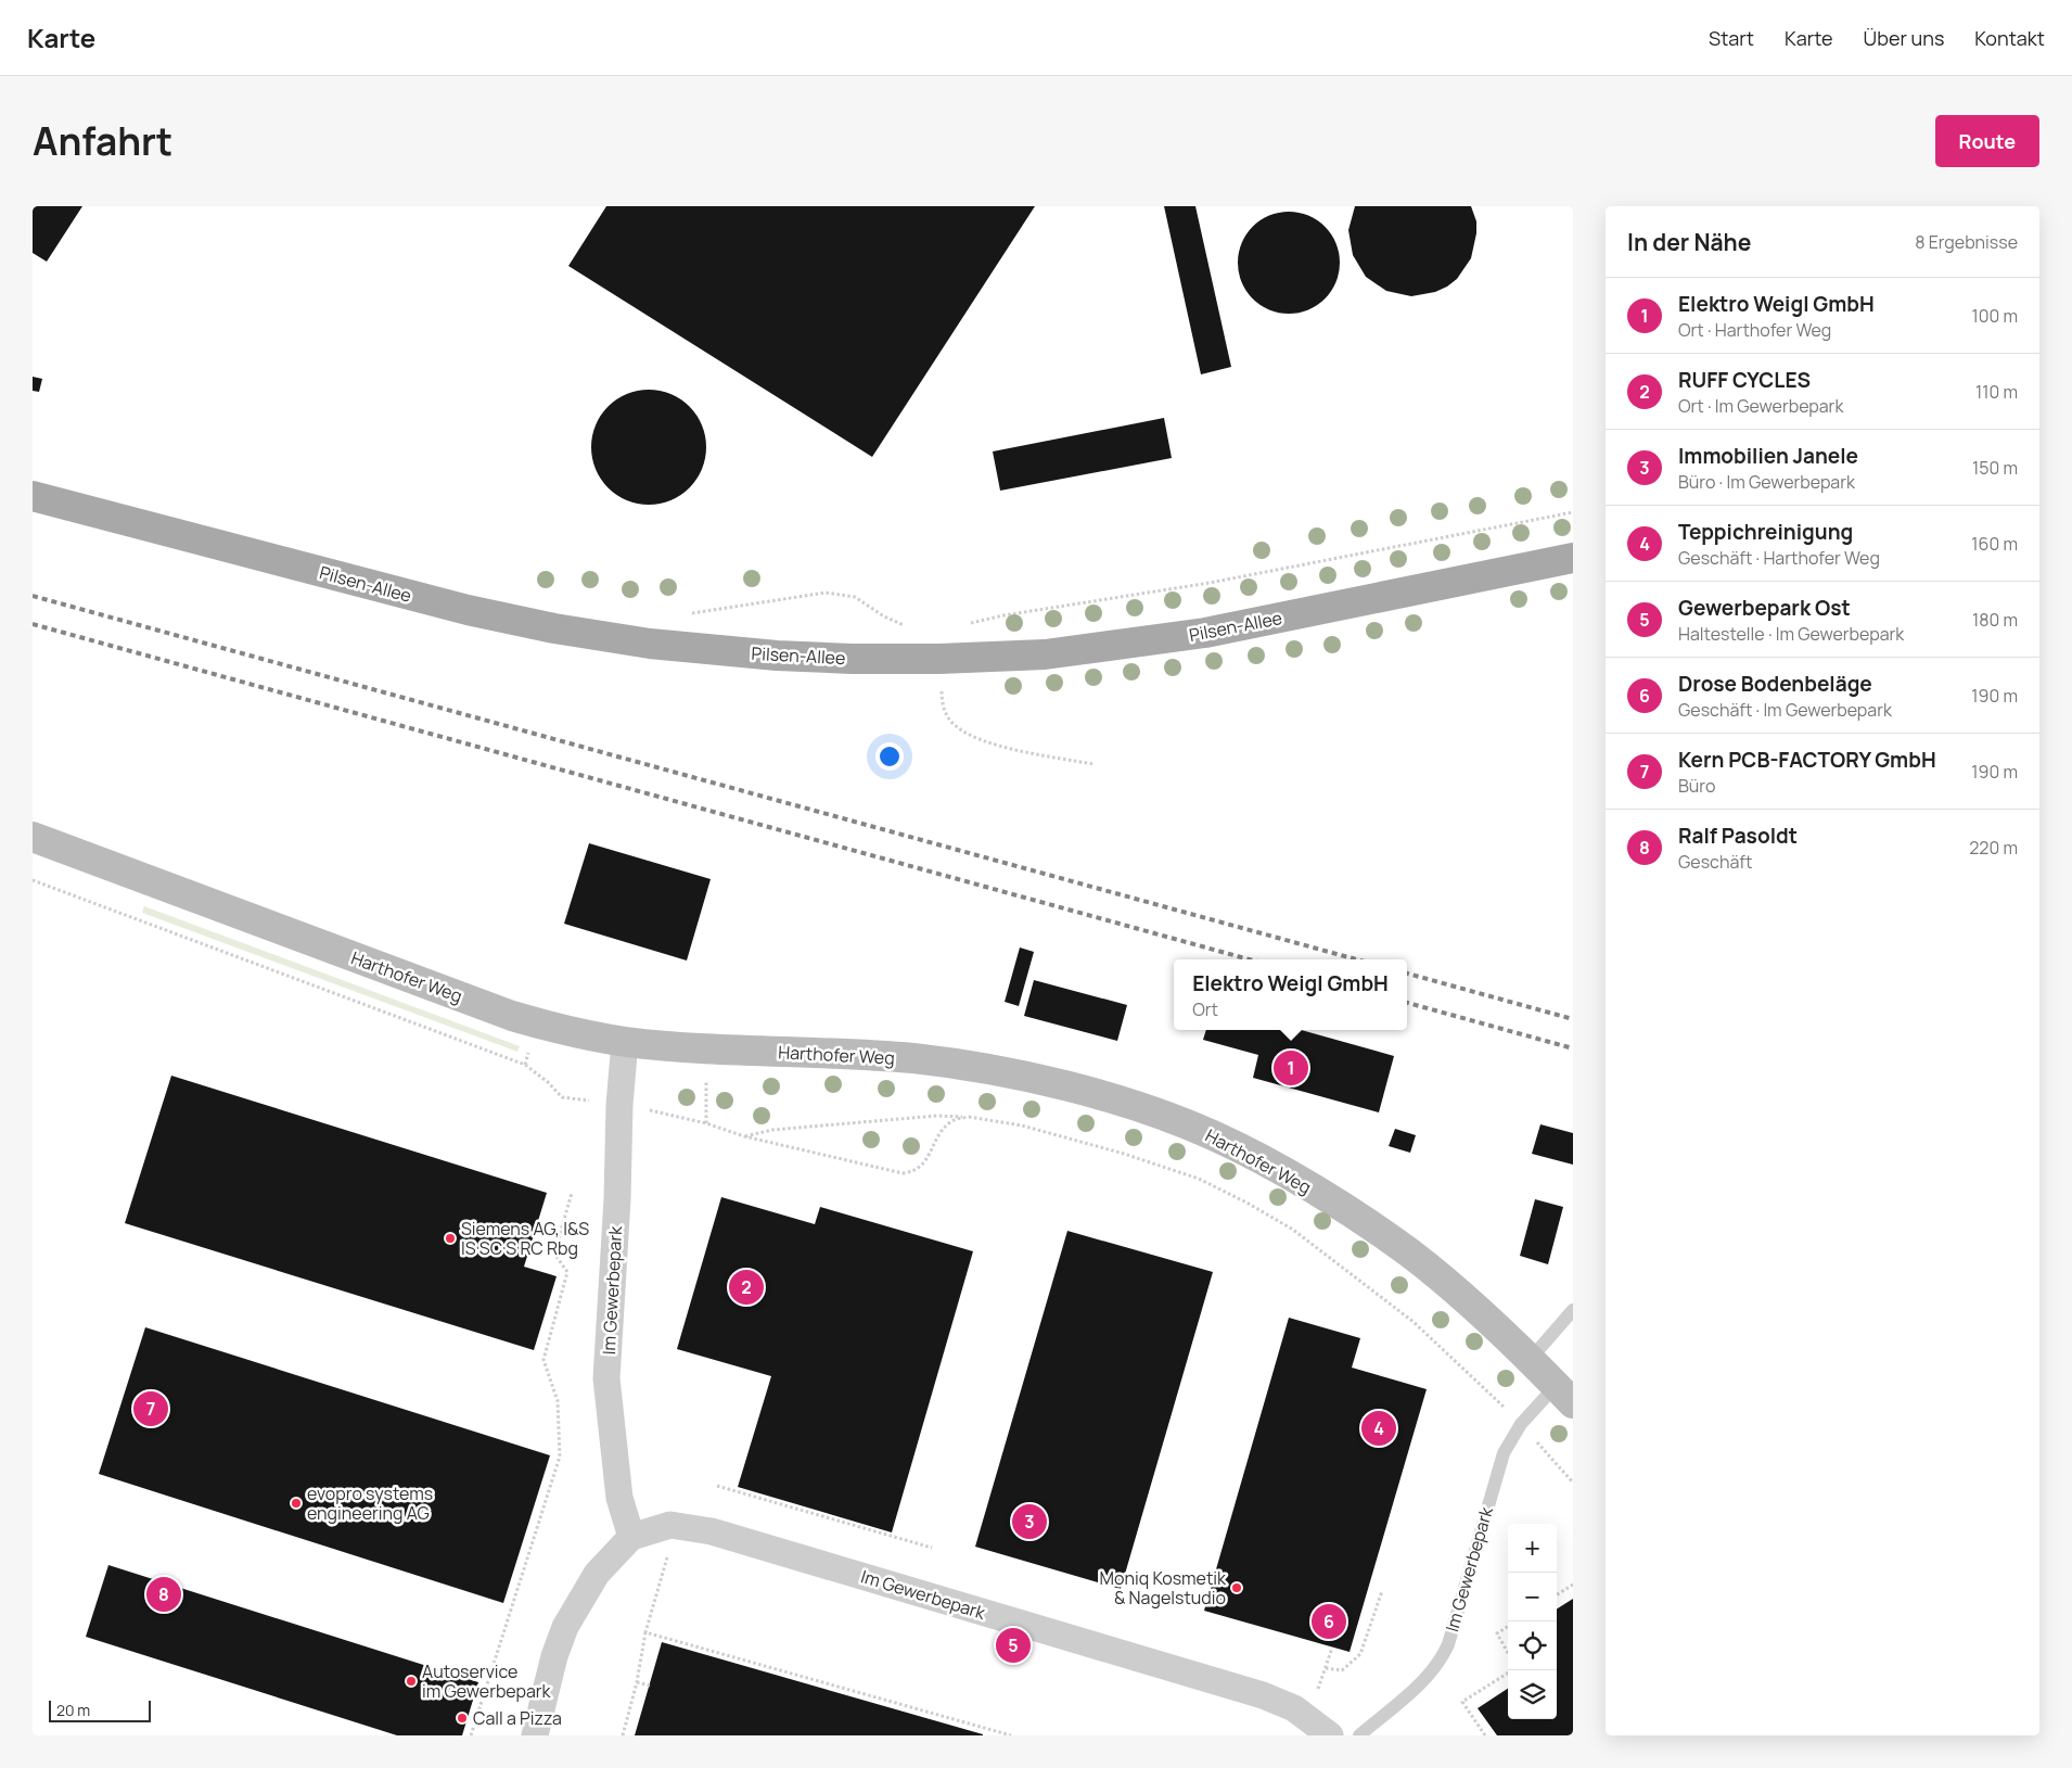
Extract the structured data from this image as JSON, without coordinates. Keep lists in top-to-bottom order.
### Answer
{
  "streets": {
    "main road": ["Pilsen-Allee"],
    "street": ["Harthofer Weg", "Im Gewerbepark"]
  },
  "crossings": [
    ["Harthofer Weg", "Im Gewerbepark"]
  ],
  "places": [
    "Siemens AG, I&S IS SC S RC Rbg",
    "evopro systems engineering AG",
    "Moniq Kosmetik & Nagelstudio",
    "Autoservice im Gewerbepark",
    "Call a Pizza"
  ],
  "scale_bar": "20 m",
  "page": {
    "header": "Karte",
    "nav": [
      "Start",
      "Karte",
      "Über uns",
      "Kontakt"
    ],
    "title": "Anfahrt",
    "buttons": "Route",
    "heading": ["In der Nähe", "8 Ergebnisse"],
    "list": [
      {
        "mark": "1",
        "name": "Elektro Weigl GmbH",
        "note": "Ort · Harthofer Weg",
        "value": "100 m"
      },
      {
        "mark": "2",
        "name": "RUFF CYCLES",
        "note": "Ort · Im Gewerbepark",
        "value": "110 m"
      },
      {
        "mark": "3",
        "name": "Immobilien Janele",
        "note": "Büro · Im Gewerbepark",
        "value": "150 m"
      },
      {
        "mark": "4",
        "name": "Teppichreinigung",
        "note": "Geschäft · Harthofer Weg",
        "value": "160 m"
      },
      {
        "mark": "5",
        "name": "Gewerbepark Ost",
        "note": "Haltestelle · Im Gewerbepark",
        "value": "180 m"
      },
      {
        "mark": "6",
        "name": "Drose Bodenbeläge",
        "note": "Geschäft · Im Gewerbepark",
        "value": "190 m"
      },
      {
        "mark": "7",
        "name": "Kern PCB-FACTORY GmbH",
        "note": "Büro",
        "value": "190 m"
      },
      {
        "mark": "8",
        "name": "Ralf Pasoldt",
        "note": "Geschäft",
        "value": "220 m"
      }
    ],
    "popup": ["Elektro Weigl GmbH", "Ort"],
    "pins": [
      "1",
      "2",
      "7",
      "4",
      "3",
      "8",
      "6",
      "5"
    ],
    "map_buttons": ["+", "−"],
    "scale": "20 m"
  }
}
